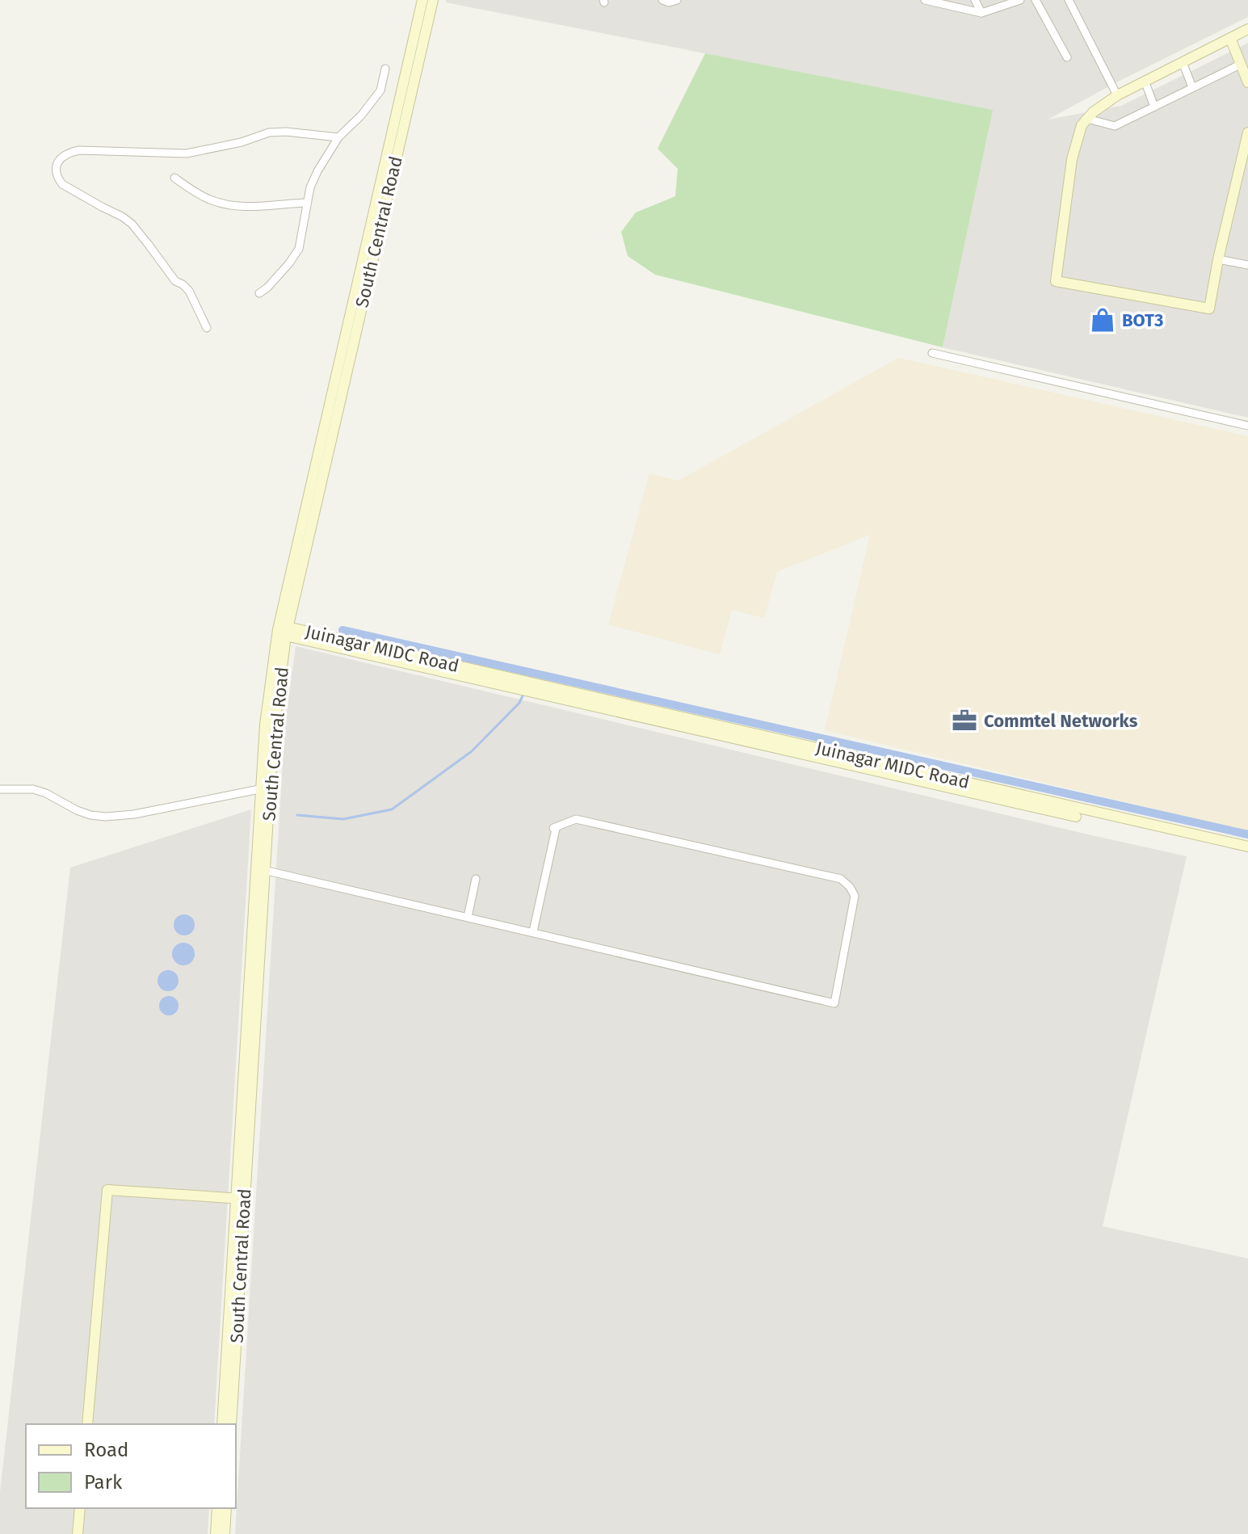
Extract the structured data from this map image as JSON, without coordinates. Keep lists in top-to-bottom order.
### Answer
{
  "streets": {
    "street": ["South Central Road", "Juinagar MIDC Road"]
  },
  "crossings": [
    ["South Central Road", "Juinagar MIDC Road"]
  ],
  "places": {
    "shop": ["BOT3"],
    "office": ["Commtel Networks"]
  },
  "legend": ["Road", "Park"]
}
